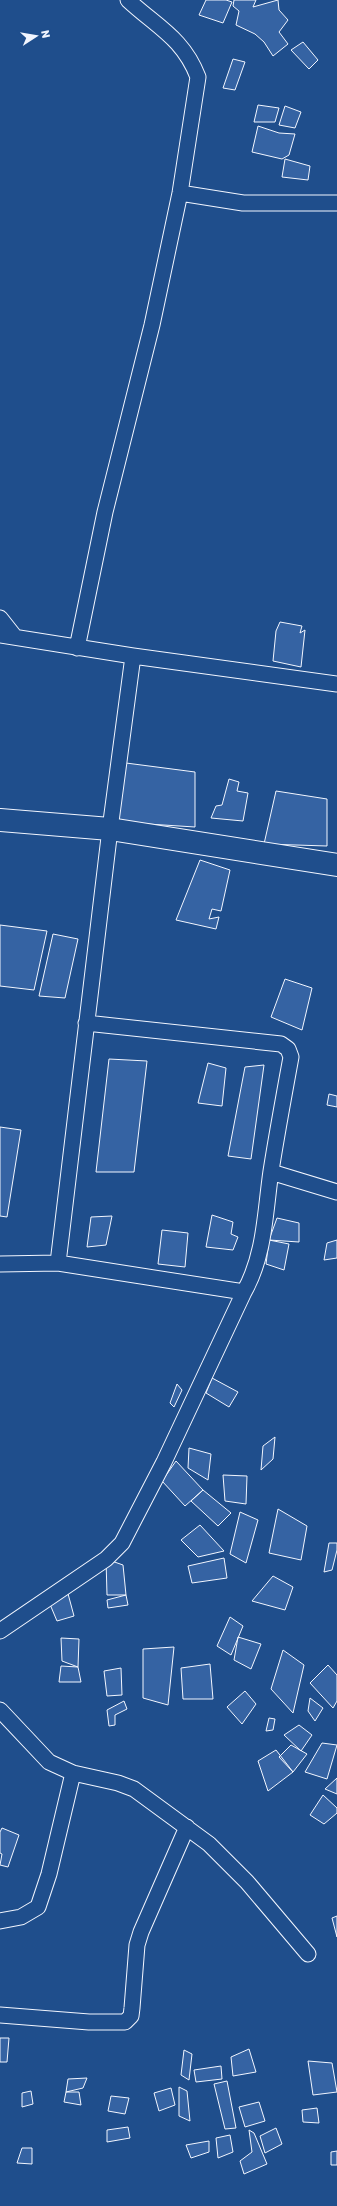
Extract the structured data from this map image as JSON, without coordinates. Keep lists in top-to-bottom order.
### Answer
{
  "north": "right"
}
